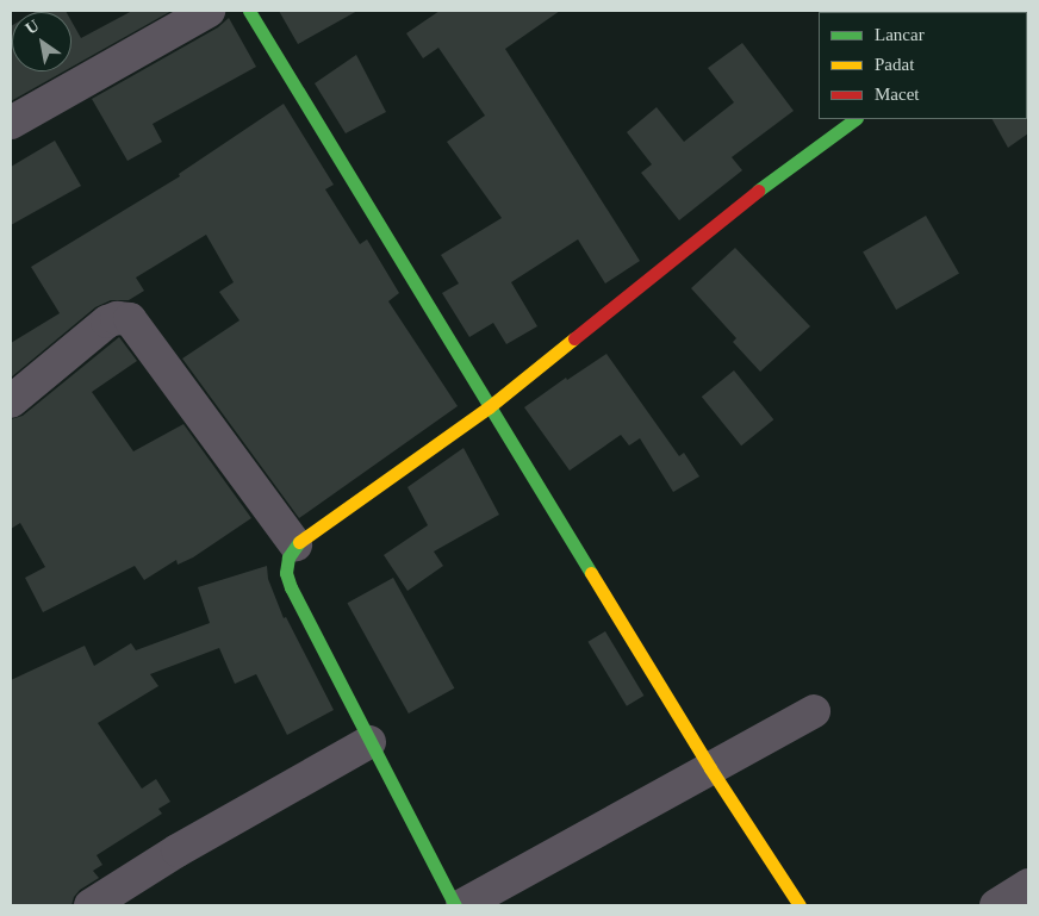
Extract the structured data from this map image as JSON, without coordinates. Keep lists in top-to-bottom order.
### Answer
{
  "legend": ["Lancar", "Padat", "Macet"],
  "north": "top left"
}
